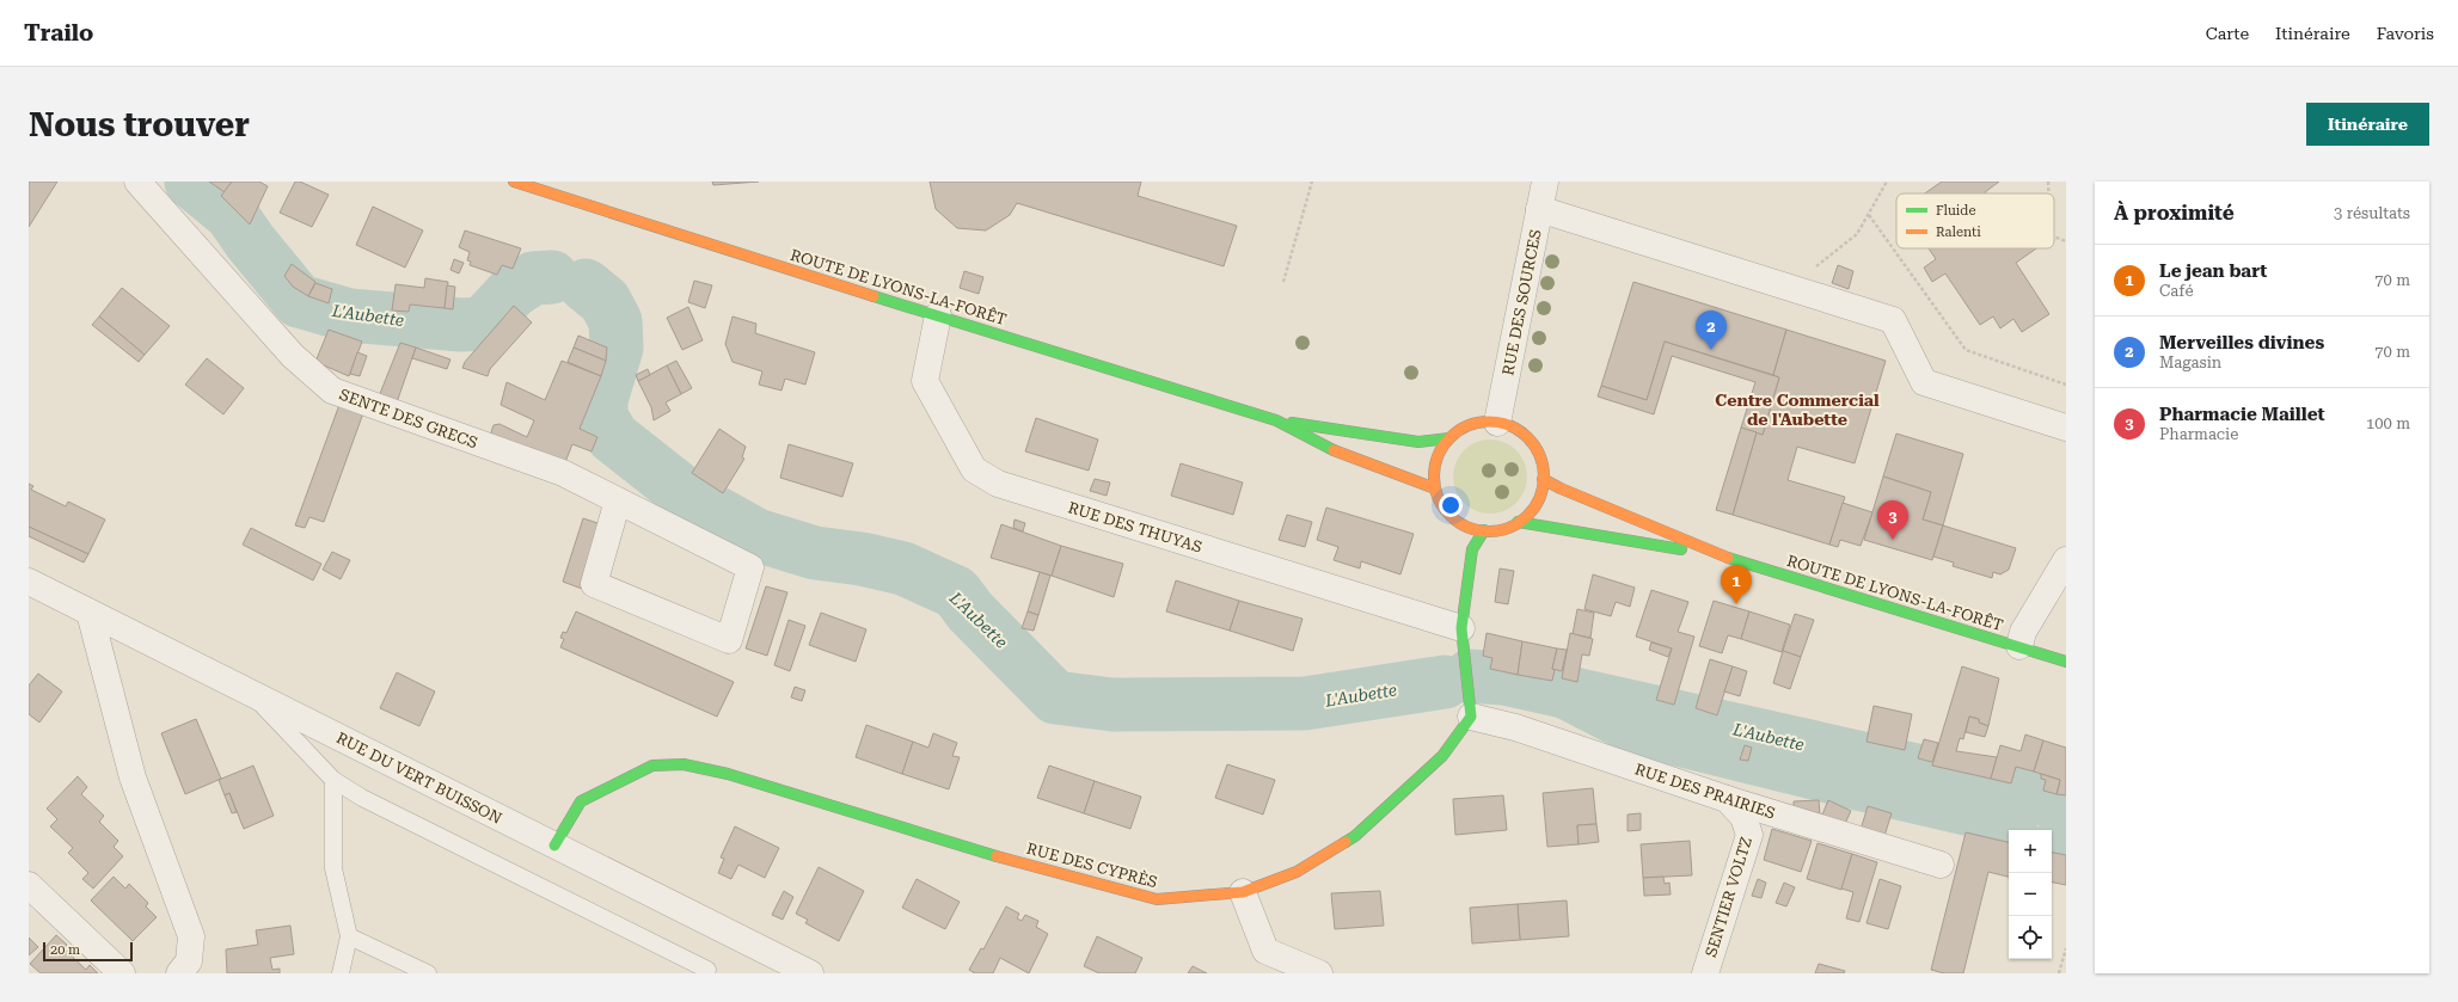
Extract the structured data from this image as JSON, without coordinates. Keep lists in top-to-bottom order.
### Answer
{
  "streets": {
    "main road": ["ROUTE DE LYONS-LA-FORÊT", "RUE DES CYPRÈS"],
    "street": [
      "RUE DES SOURCES",
      "SENTE DES GRECS",
      "RUE DES THUYAS",
      "RUE DU VERT BUISSON",
      "RUE DES PRAIRIES",
      "SENTIER VOLTZ"
    ]
  },
  "crossings": [
    ["ROUTE DE LYONS-LA-FORÊT", "RUE DES SOURCES"],
    ["ROUTE DE LYONS-LA-FORÊT", "RUE DES THUYAS"],
    ["RUE DU VERT BUISSON", "RUE DES CYPRÈS"],
    ["RUE DES PRAIRIES", "RUE DES CYPRÈS"],
    ["RUE DES PRAIRIES", "SENTIER VOLTZ"]
  ],
  "districts": ["Centre Commercial de l'Aubette"],
  "water": ["L'Aubette"],
  "legend": ["Fluide", "Ralenti"],
  "scale_bar": "20 m",
  "page": {
    "header": "Trailo",
    "nav": ["Carte", "Itinéraire", "Favoris"],
    "buttons": "Itinéraire",
    "title": "Nous trouver",
    "heading": ["À proximité", "3 résultats"],
    "list": [
      {
        "mark": "1",
        "name": "Le jean bart",
        "note": "Café",
        "value": "70 m"
      },
      {
        "mark": "2",
        "name": "Merveilles divines",
        "note": "Magasin",
        "value": "70 m"
      },
      {
        "mark": "3",
        "name": "Pharmacie Maillet",
        "note": "Pharmacie",
        "value": "100 m"
      }
    ],
    "pins": ["2", "3", "1"],
    "map_buttons": ["+", "−"],
    "scale": "20 m"
  }
}
